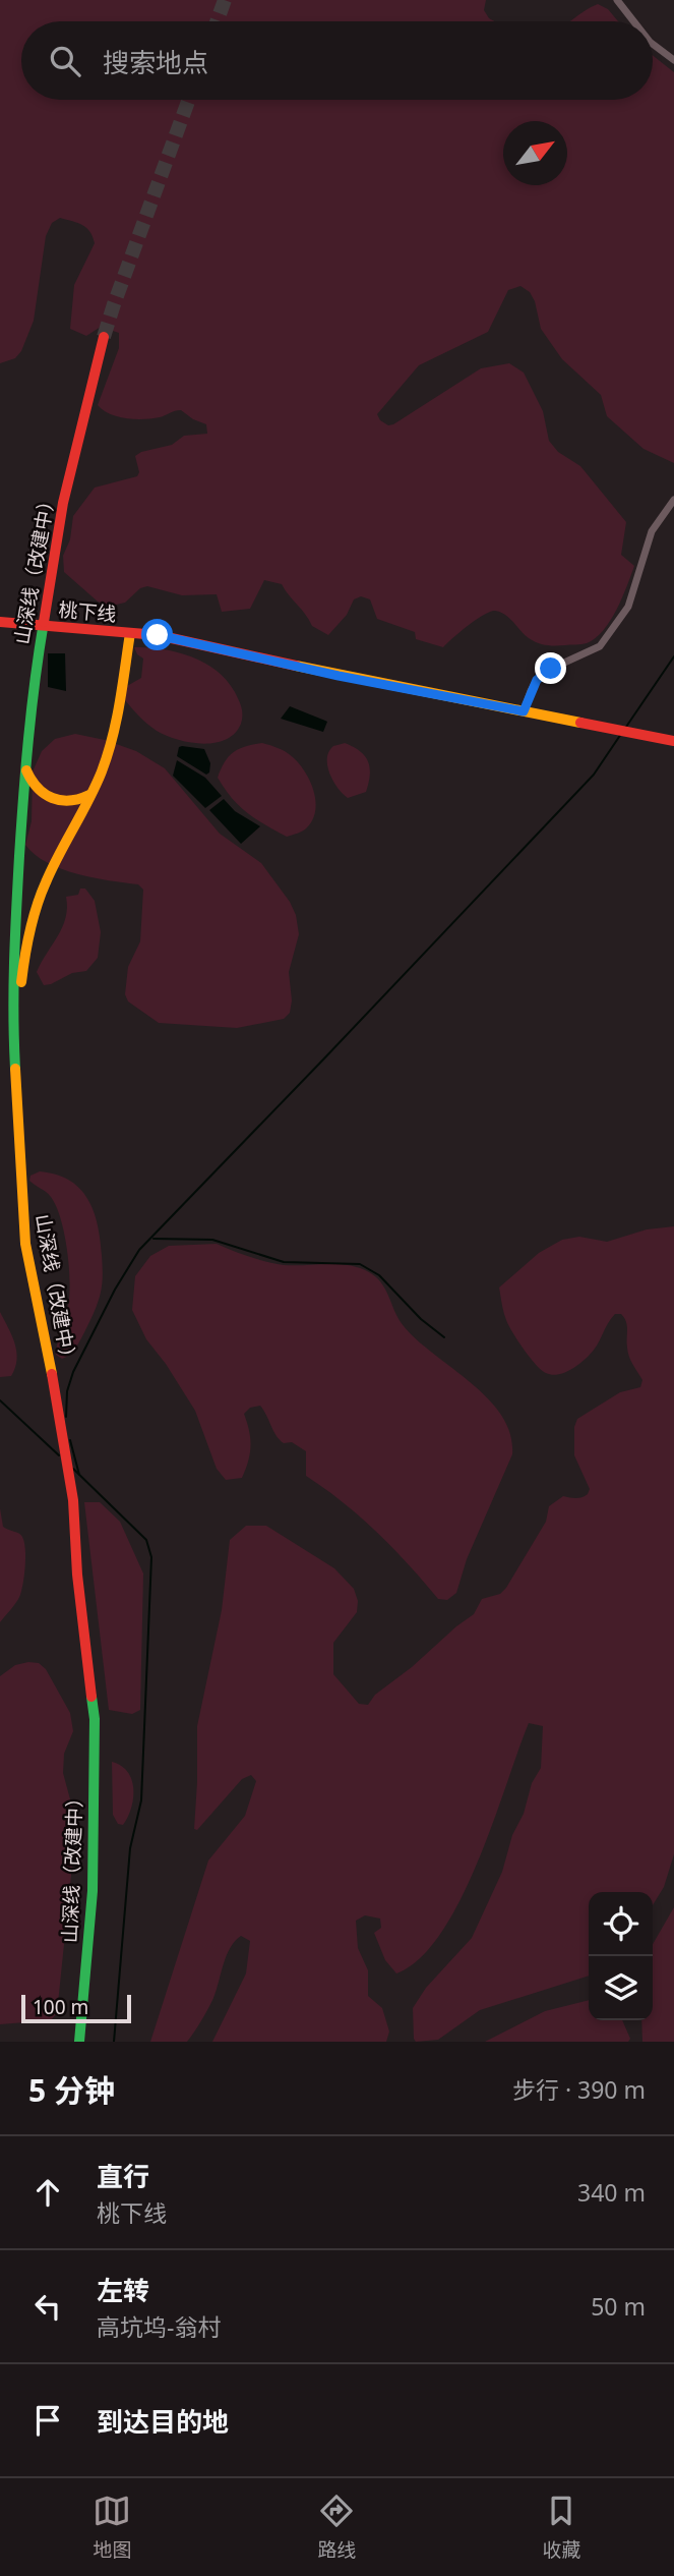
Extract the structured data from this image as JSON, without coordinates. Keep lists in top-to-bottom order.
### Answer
{
  "streets": {
    "main road": ["山深线（改建中）", "桃下线"]
  },
  "scale_bar": "100 m",
  "north": "top right",
  "page": {
    "search": "搜索地点",
    "scale": "100 m",
    "heading": ["5 分钟", "步行 · 390 m"],
    "list": [
      ["直行", "桃下线", "340 m"],
      ["左转", "高坑坞-翁村", "50 m"],
      "到达目的地"
    ],
    "nav": ["地图", "路线", "收藏"]
  }
}
